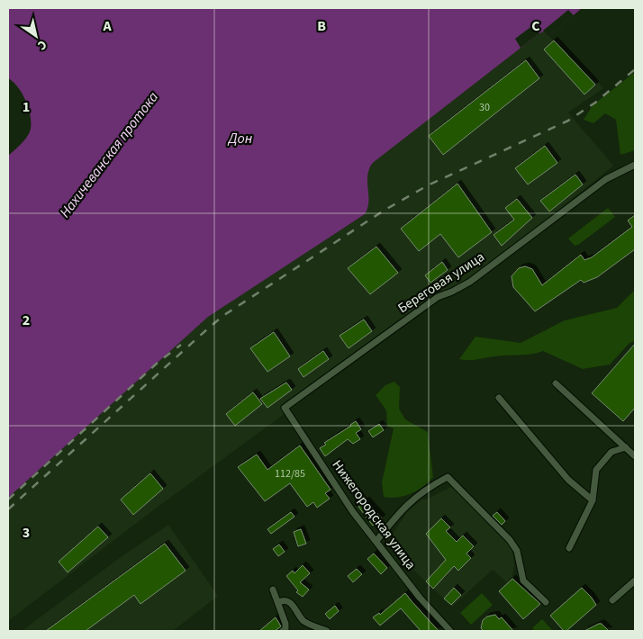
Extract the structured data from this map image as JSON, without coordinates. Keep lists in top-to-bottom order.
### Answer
{
  "streets": {
    "street": ["Береговая улица", "Нижегородская улица"]
  },
  "crossings": [
    ["Береговая улица", "Нижегородская улица"]
  ],
  "water": ["Дон", "Нахичеванская протока"],
  "house_numbers": ["30", "112/85"],
  "north": "bottom right",
  "grid": {
    "columns": ["A", "B", "C"],
    "rows": ["1", "2", "3"]
  }
}
